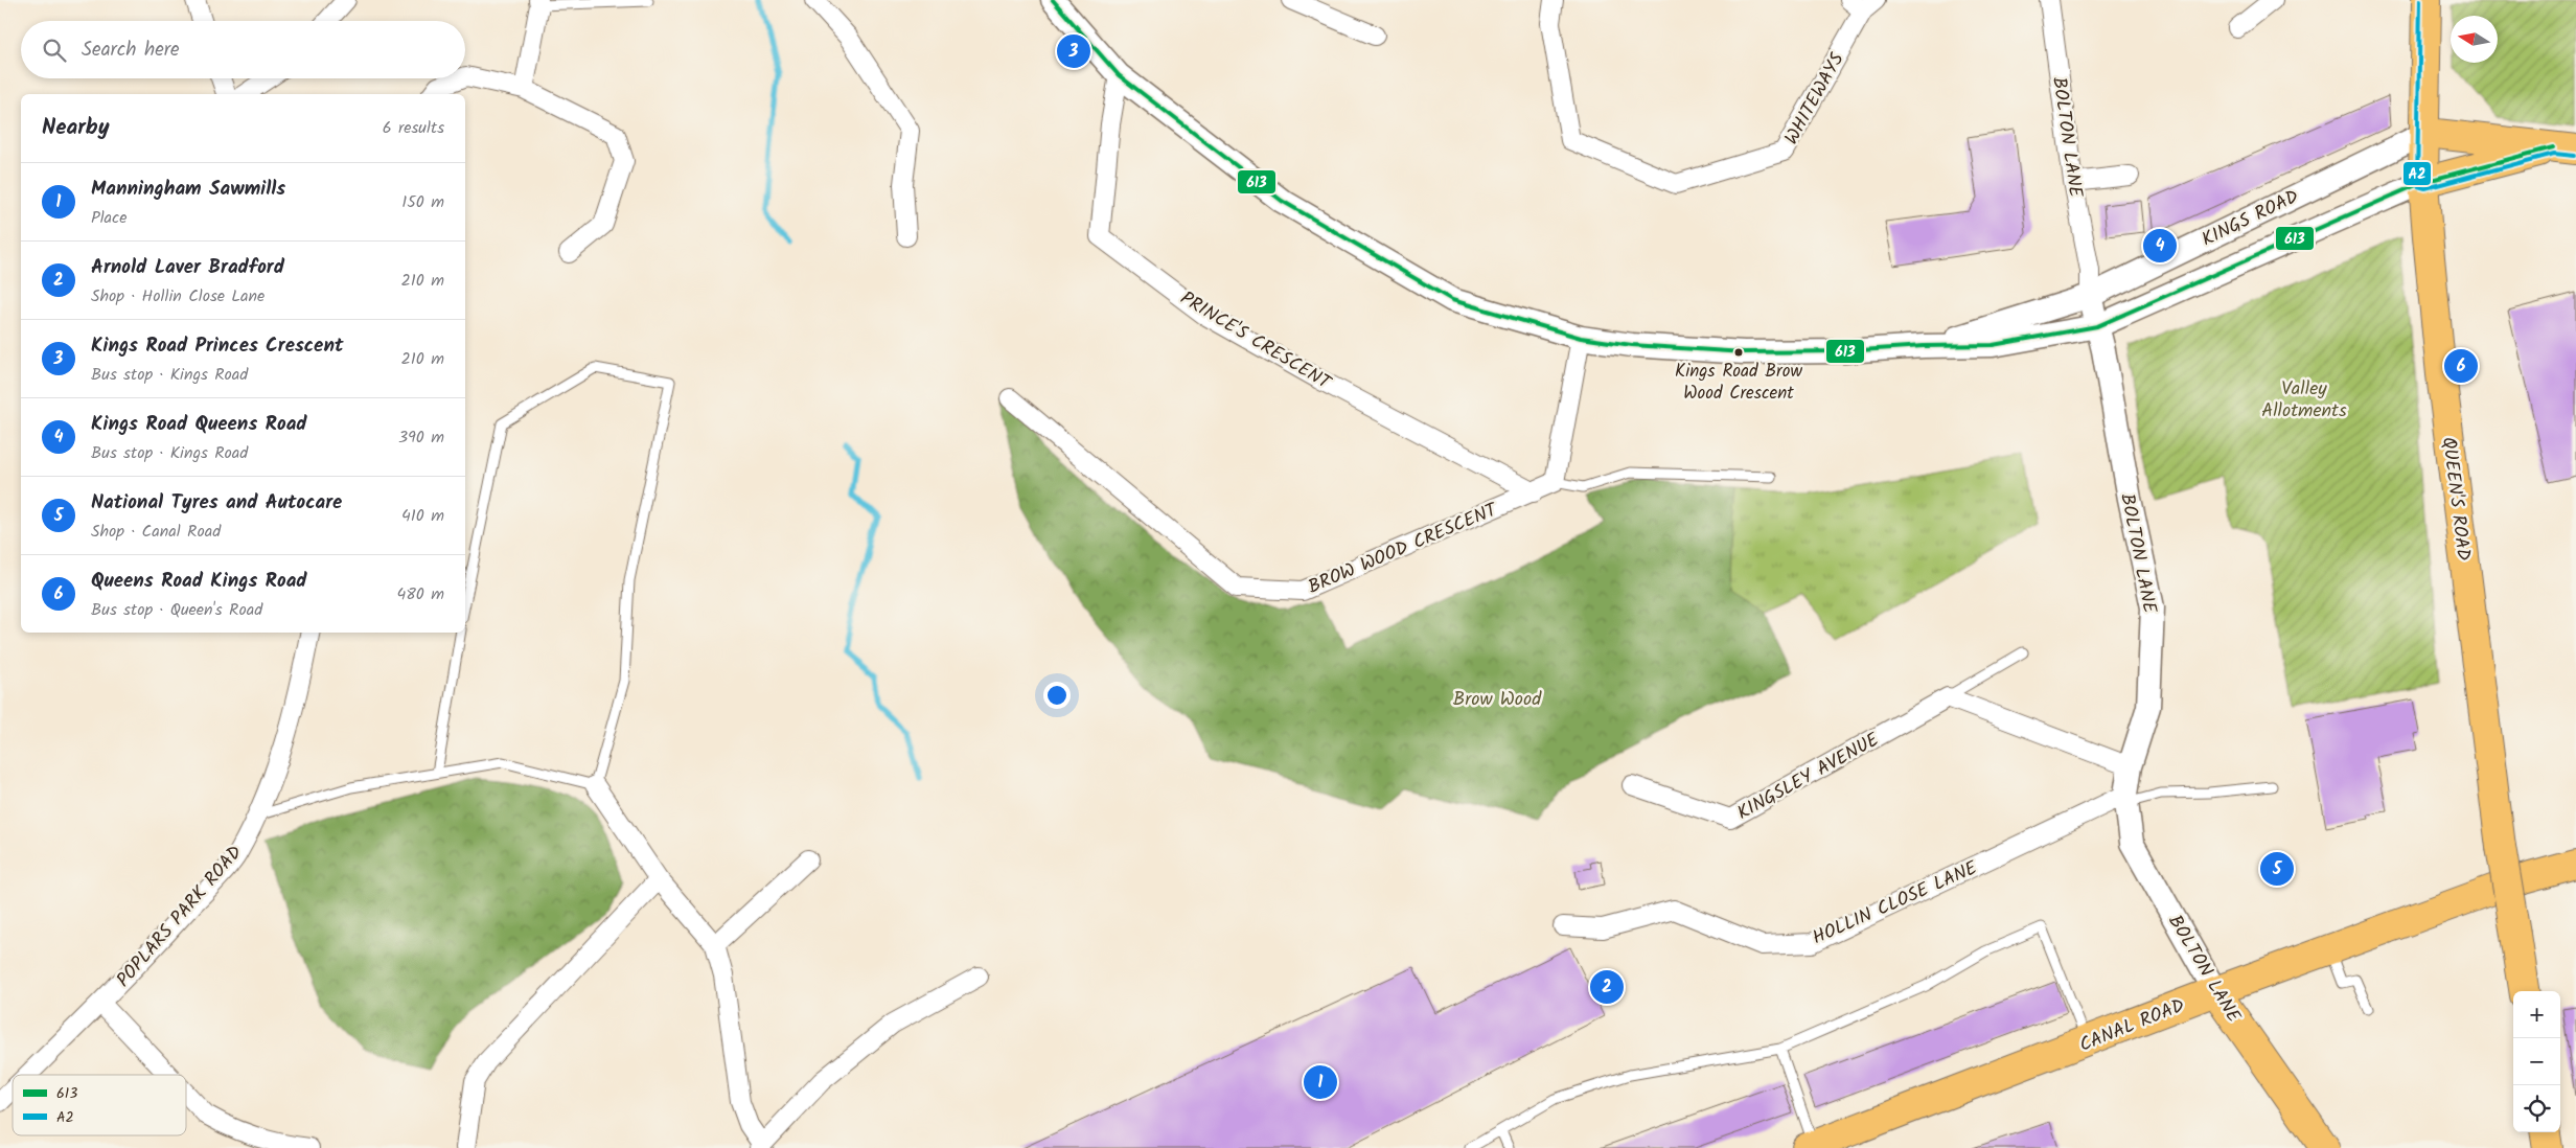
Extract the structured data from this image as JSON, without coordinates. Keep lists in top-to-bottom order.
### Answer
{
  "streets": {
    "main road": ["BOLTON LANE", "QUEEN'S ROAD", "CANAL ROAD"],
    "street": [
      "WHITEWAYS",
      "KINGS ROAD",
      "PRINCE'S CRESCENT",
      "BROW WOOD CRESCENT",
      "KINGSLEY AVENUE",
      "HOLLIN CLOSE LANE",
      "POPLARS PARK ROAD"
    ]
  },
  "crossings": [
    ["BOLTON LANE", "KINGS ROAD"],
    ["BOLTON LANE", "HOLLIN CLOSE LANE"],
    ["BOLTON LANE", "CANAL ROAD"],
    ["KINGS ROAD", "PRINCE'S CRESCENT"],
    ["KINGS ROAD", "QUEEN'S ROAD"],
    ["PRINCE'S CRESCENT", "BROW WOOD CRESCENT"]
  ],
  "parks": ["Valley Allotments", "Brow Wood"],
  "places": ["Kings Road Brow Wood Crescent"],
  "lines": ["transit line 613", "transit line A2"],
  "legend": ["613", "A2"],
  "north": "left",
  "page": {
    "search": "Search here",
    "pins": [
      "3",
      "4",
      "6",
      "5",
      "2",
      "1"
    ],
    "heading": ["Nearby", "6 results"],
    "list": [
      {
        "mark": "1",
        "name": "Manningham Sawmills",
        "note": "Place",
        "value": "150 m"
      },
      {
        "mark": "2",
        "name": "Arnold Laver Bradford",
        "note": "Shop · Hollin Close Lane",
        "value": "210 m"
      },
      {
        "mark": "3",
        "name": "Kings Road Princes Crescent",
        "note": "Bus stop · Kings Road",
        "value": "210 m"
      },
      {
        "mark": "4",
        "name": "Kings Road Queens Road",
        "note": "Bus stop · Kings Road",
        "value": "390 m"
      },
      {
        "mark": "5",
        "name": "National Tyres and Autocare",
        "note": "Shop · Canal Road",
        "value": "410 m"
      },
      {
        "mark": "6",
        "name": "Queens Road Kings Road",
        "note": "Bus stop · Queen's Road",
        "value": "480 m"
      }
    ],
    "map_buttons": ["+", "−"]
  }
}
